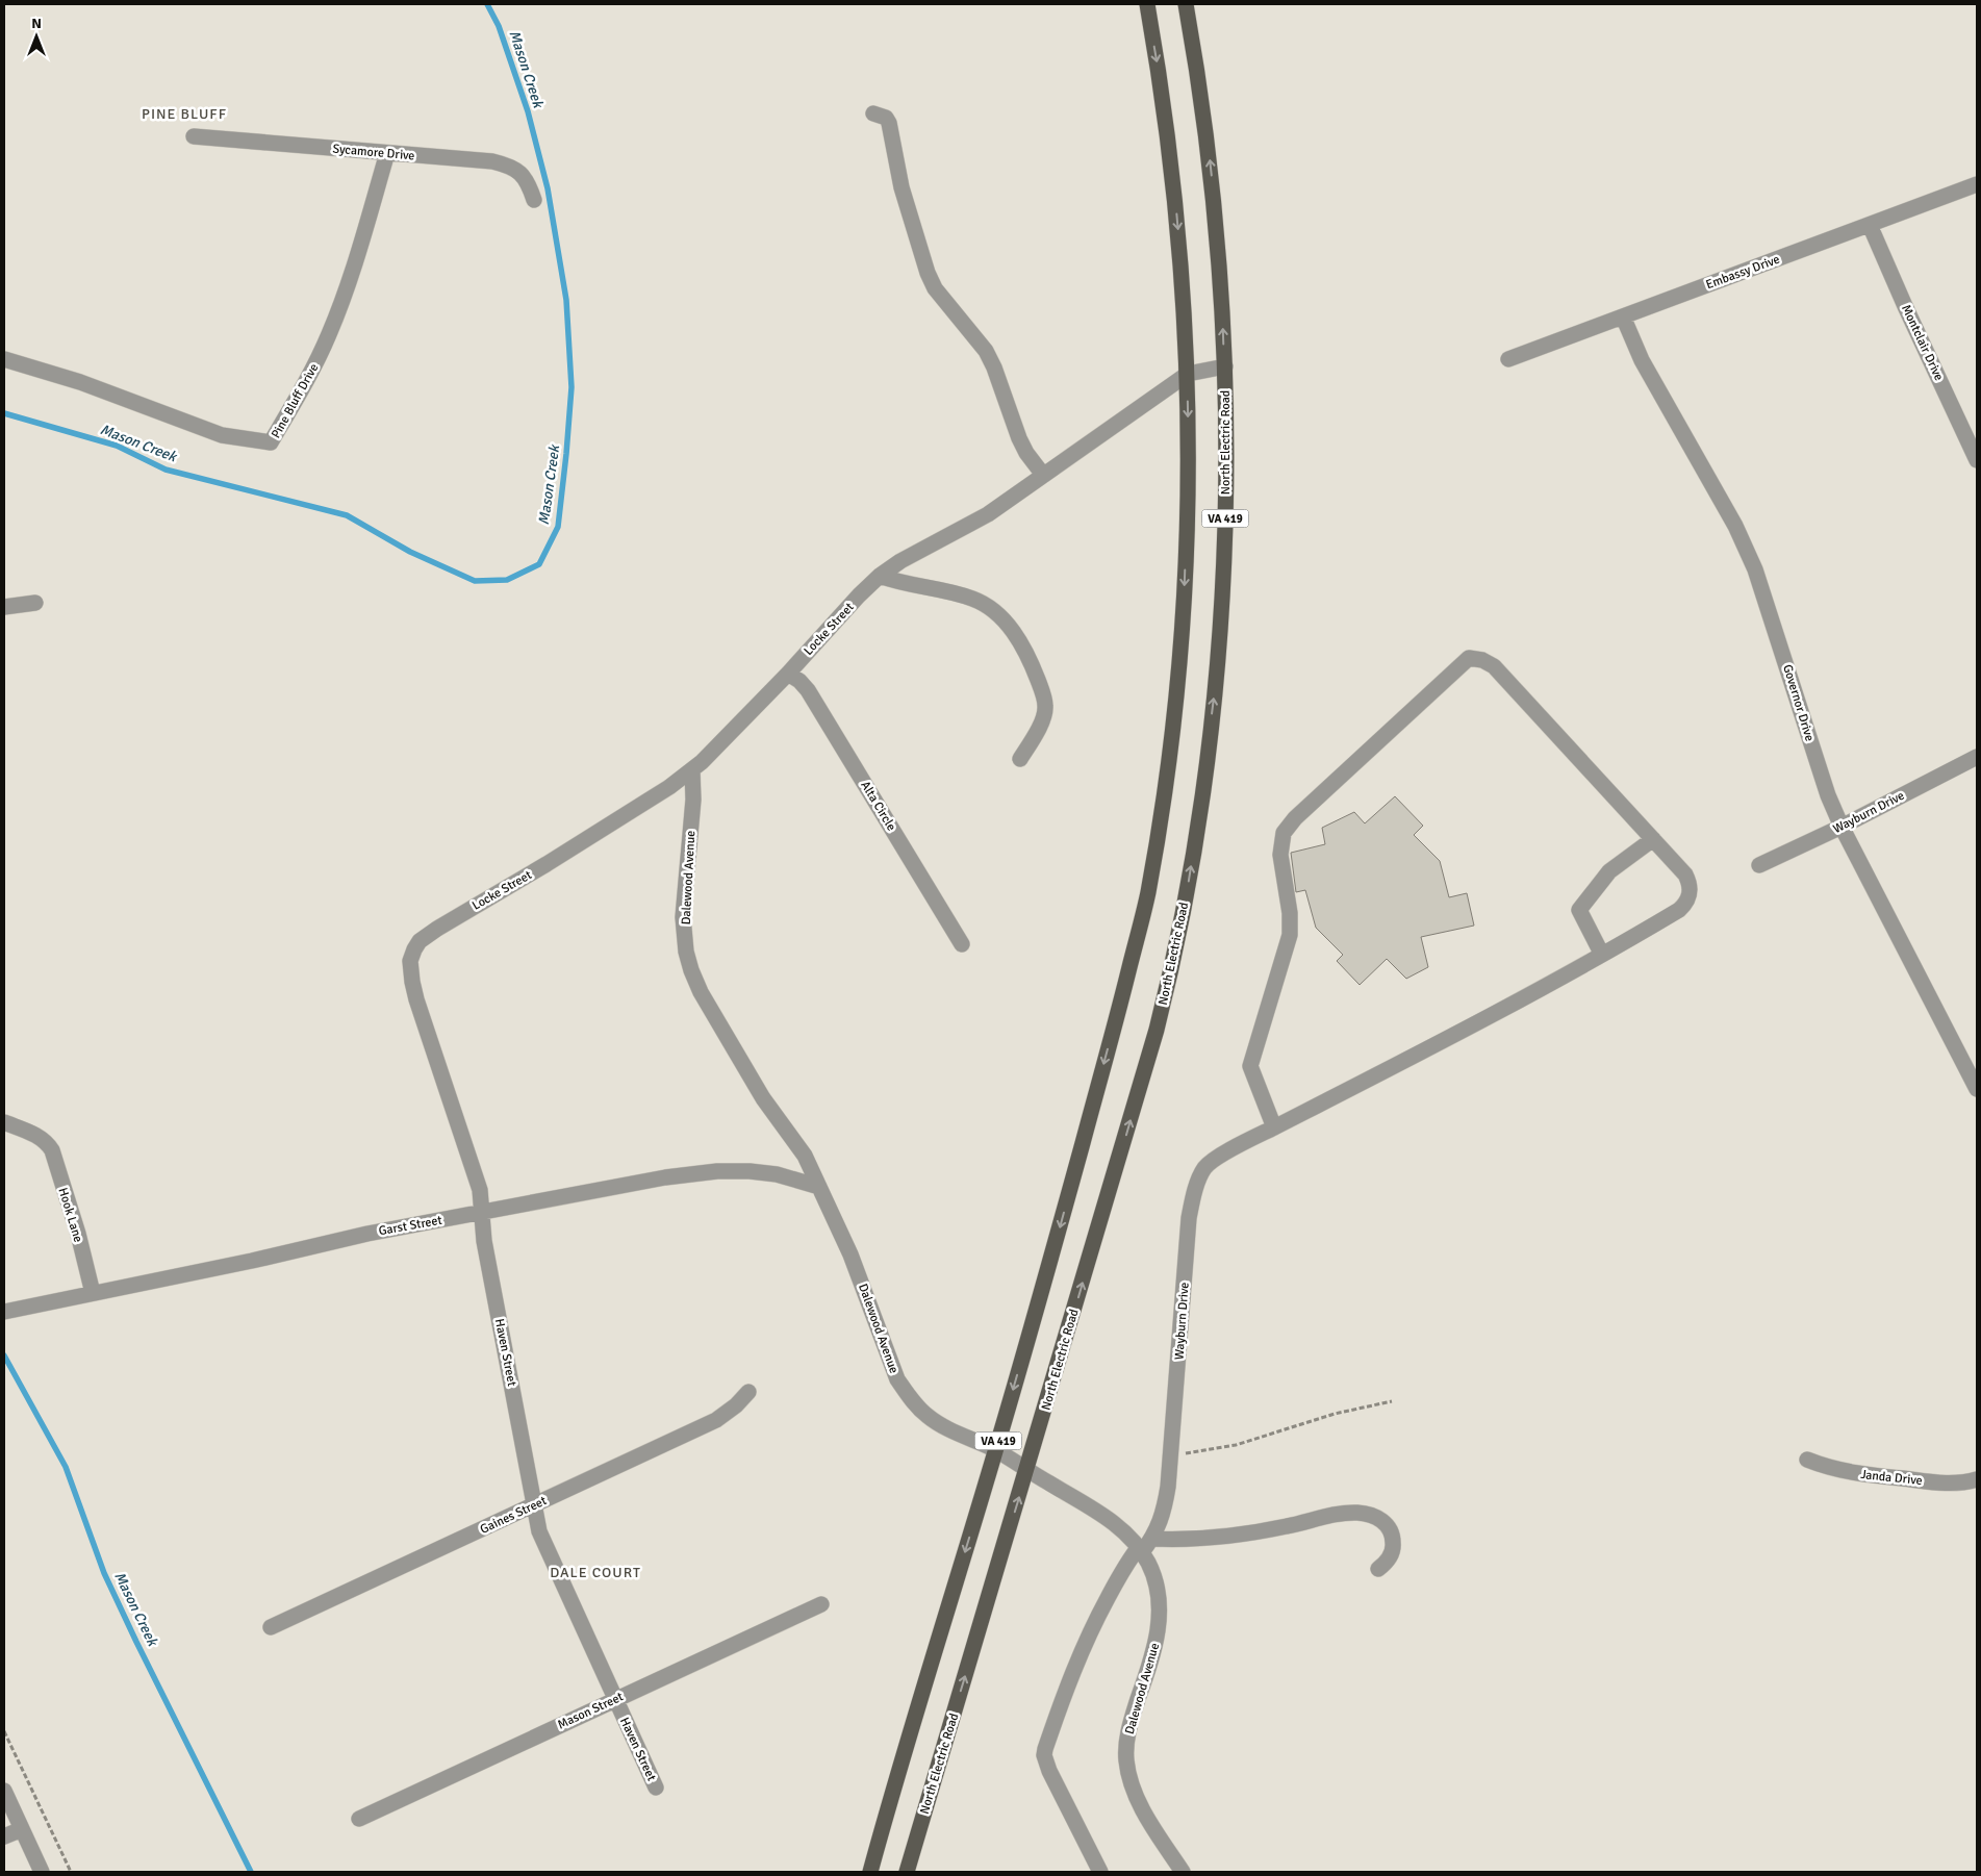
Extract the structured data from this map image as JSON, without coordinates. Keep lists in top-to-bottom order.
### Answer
{
  "streets": {
    "main road": ["North Electric Road", "VA 419"],
    "street": [
      "Sycamore Drive",
      "Embassy Drive",
      "Montclair Drive",
      "Pine Bluff Drive",
      "Locke Street",
      "Governor Drive",
      "Alta Circle",
      "Wayburn Drive",
      "Dalewood Avenue",
      "Hook Lane",
      "Garst Street",
      "Haven Street",
      "Janda Drive",
      "Gaines Street",
      "Mason Street"
    ]
  },
  "crossings": [
    ["Sycamore Drive", "Pine Bluff Drive"],
    ["Embassy Drive", "Montclair Drive"],
    ["Embassy Drive", "Governor Drive"],
    ["North Electric Road", "Locke Street"],
    ["North Electric Road", "Dalewood Avenue"],
    ["VA 419", "Locke Street"],
    ["VA 419", "Dalewood Avenue"],
    ["Locke Street", "Alta Circle"],
    ["Locke Street", "Dalewood Avenue"],
    ["Locke Street", "Haven Street"],
    ["Governor Drive", "Wayburn Drive"],
    ["Wayburn Drive", "Dalewood Avenue"],
    ["Dalewood Avenue", "Garst Street"],
    ["Hook Lane", "Garst Street"],
    ["Garst Street", "Haven Street"],
    ["Haven Street", "Gaines Street"],
    ["Haven Street", "Mason Street"]
  ],
  "districts": ["PINE BLUFF", "DALE COURT"],
  "water": ["Mason Creek"],
  "north": "top"
}
